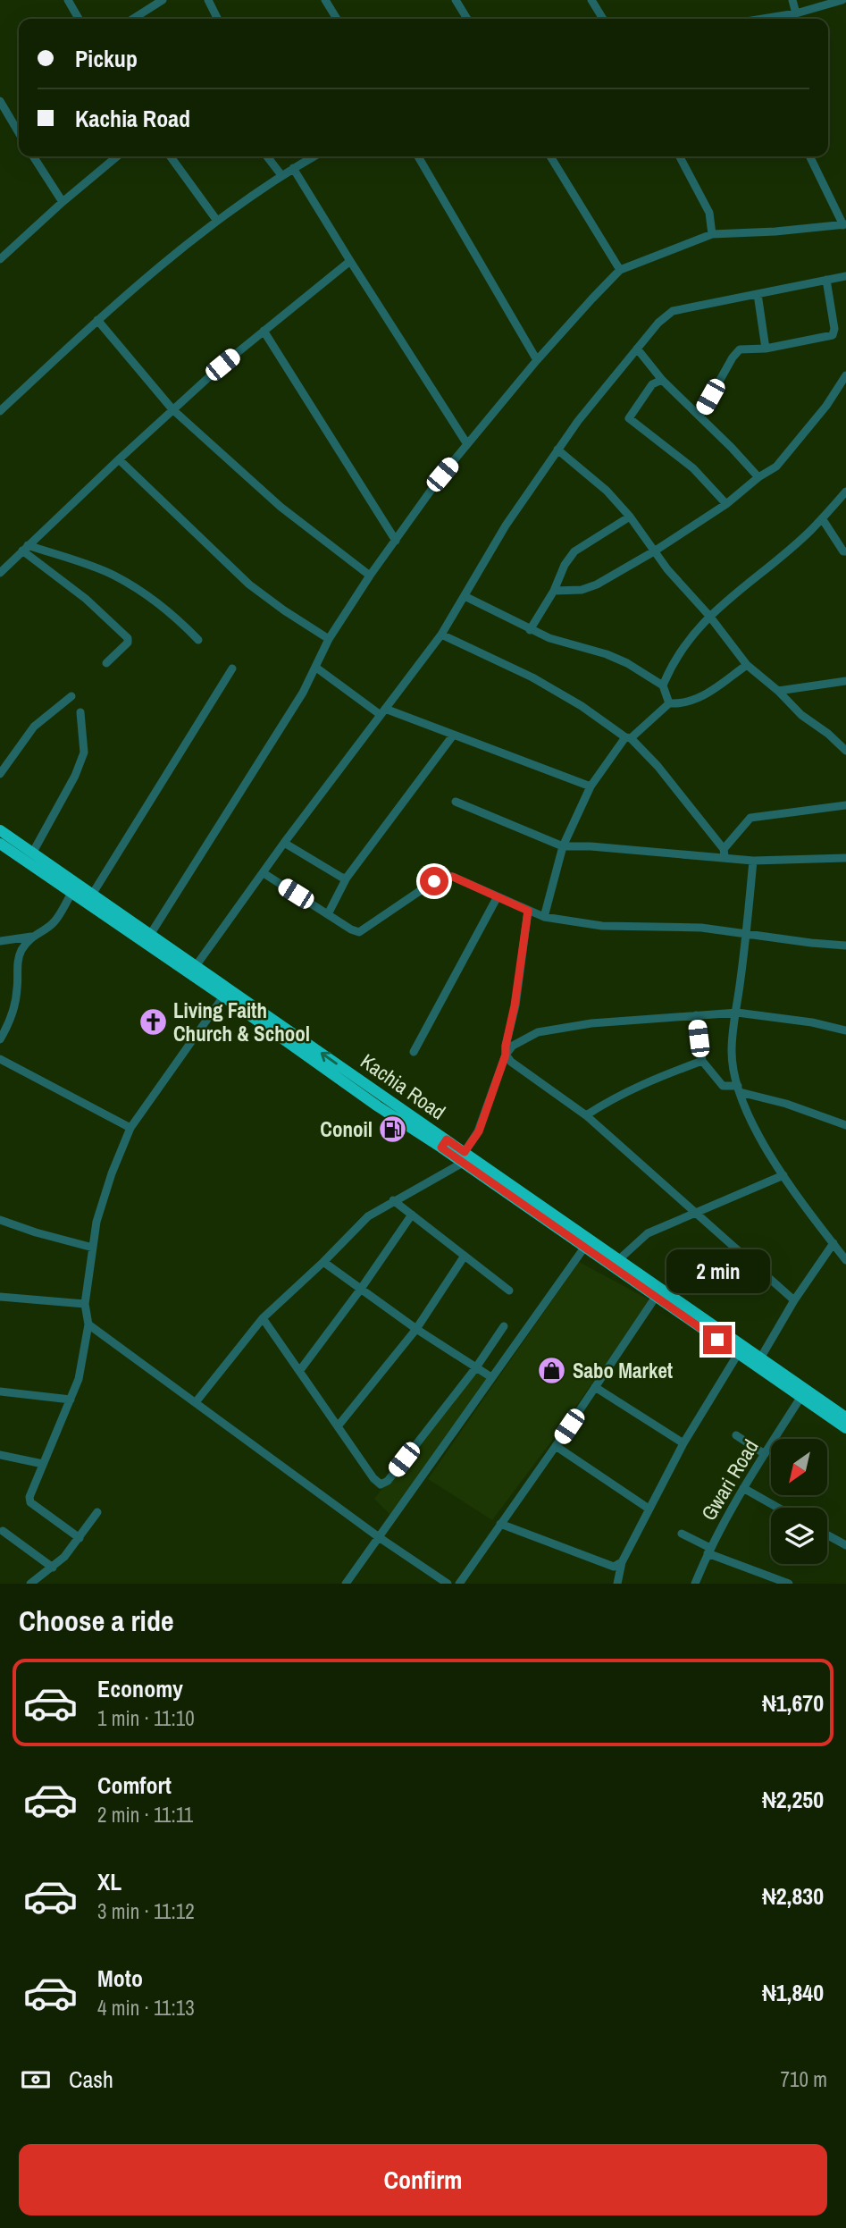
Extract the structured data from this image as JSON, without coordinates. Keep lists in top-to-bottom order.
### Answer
{
  "streets": {
    "highway": ["Kachia Road"],
    "street": ["Gwari Road"]
  },
  "crossings": [
    ["Kachia Road", "Gwari Road"]
  ],
  "places": {
    "church": ["Living Faith Church & School"],
    "fuel station": ["Conoil"],
    "shop": ["Sabo Market"]
  },
  "north": "bottom left",
  "page": {
    "banner": ["Pickup", "Kachia Road"],
    "bubble": "2 min",
    "heading": "Choose a ride",
    "list": [
      {
        "name": "Economy",
        "note": "1 min · 11:10",
        "value": "₦1,670"
      },
      {
        "name": "Comfort",
        "note": "2 min · 11:11",
        "value": "₦2,250"
      },
      {
        "name": "XL",
        "note": "3 min · 11:12",
        "value": "₦2,830"
      },
      {
        "name": "Moto",
        "note": "4 min · 11:13",
        "value": "₦1,840"
      }
    ],
    "pay": ["Cash", "710 m"],
    "buttons": "Confirm"
  }
}
